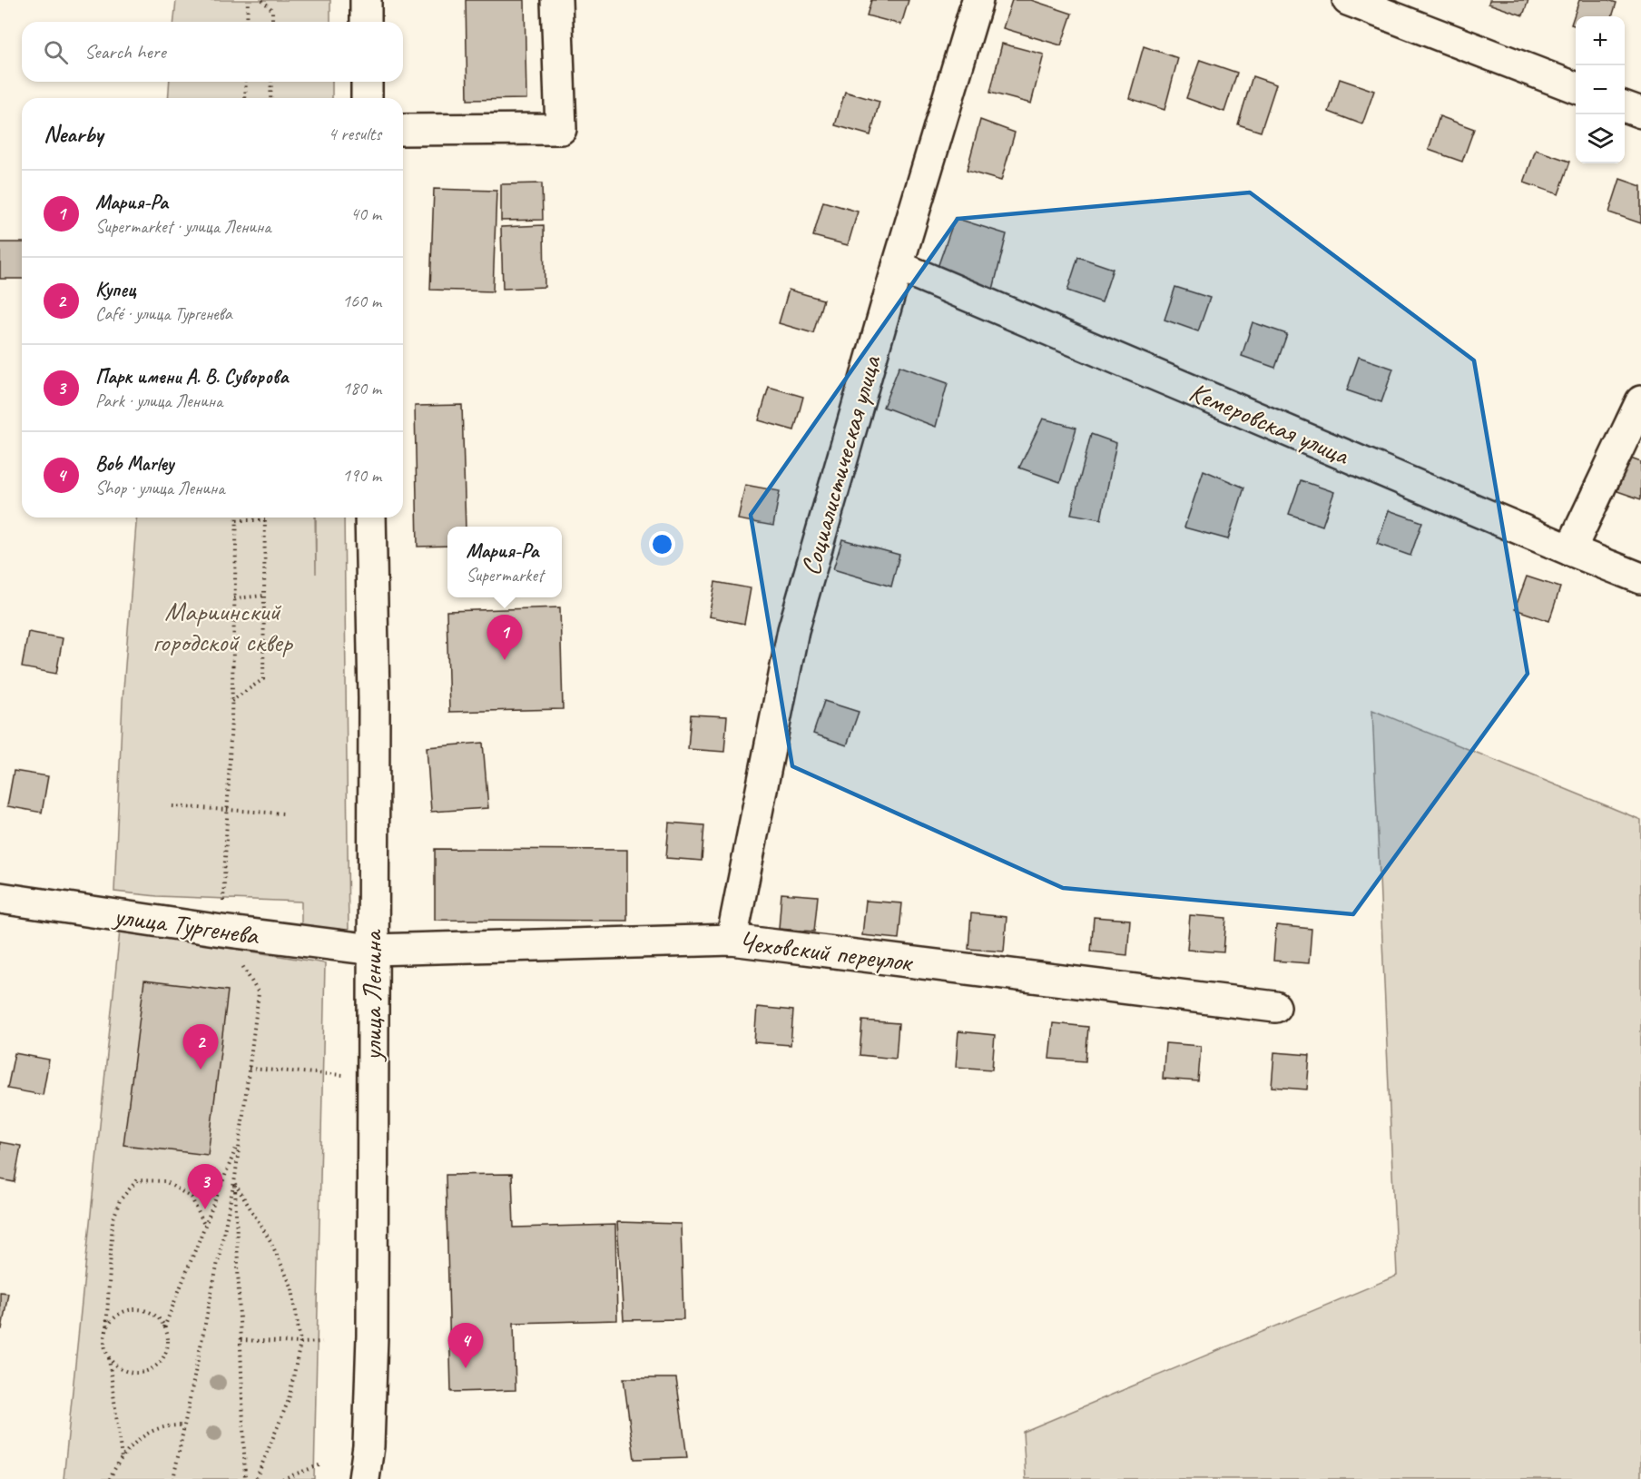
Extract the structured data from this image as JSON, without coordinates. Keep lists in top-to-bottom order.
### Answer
{
  "streets": {
    "street": [
      "Кемеровская улица",
      "Социалистическая улица",
      "улица Тургенева",
      "Чеховский переулок",
      "улица Ленина"
    ]
  },
  "crossings": [
    ["Кемеровская улица", "Социалистическая улица"],
    ["Социалистическая улица", "Чеховский переулок"],
    ["улица Тургенева", "Чеховский переулок"],
    ["улица Тургенева", "улица Ленина"],
    ["Чеховский переулок", "улица Ленина"]
  ],
  "parks": ["Мариинский городской сквер"],
  "page": {
    "map_buttons": ["+", "−"],
    "search": "Search here",
    "heading": ["Nearby", "4 results"],
    "list": [
      {
        "mark": "1",
        "name": "Мария-Ра",
        "note": "Supermarket · улица Ленина",
        "value": "40 m"
      },
      {
        "mark": "2",
        "name": "Купец",
        "note": "Café · улица Тургенева",
        "value": "160 m"
      },
      {
        "mark": "3",
        "name": "Парк имени А. В. Суворова",
        "note": "Park · улица Ленина",
        "value": "180 m"
      },
      {
        "mark": "4",
        "name": "Bob Marley",
        "note": "Shop · улица Ленина",
        "value": "190 m"
      }
    ],
    "popup": ["Мария-Ра", "Supermarket"],
    "pins": [
      "1",
      "2",
      "3",
      "4"
    ]
  }
}
